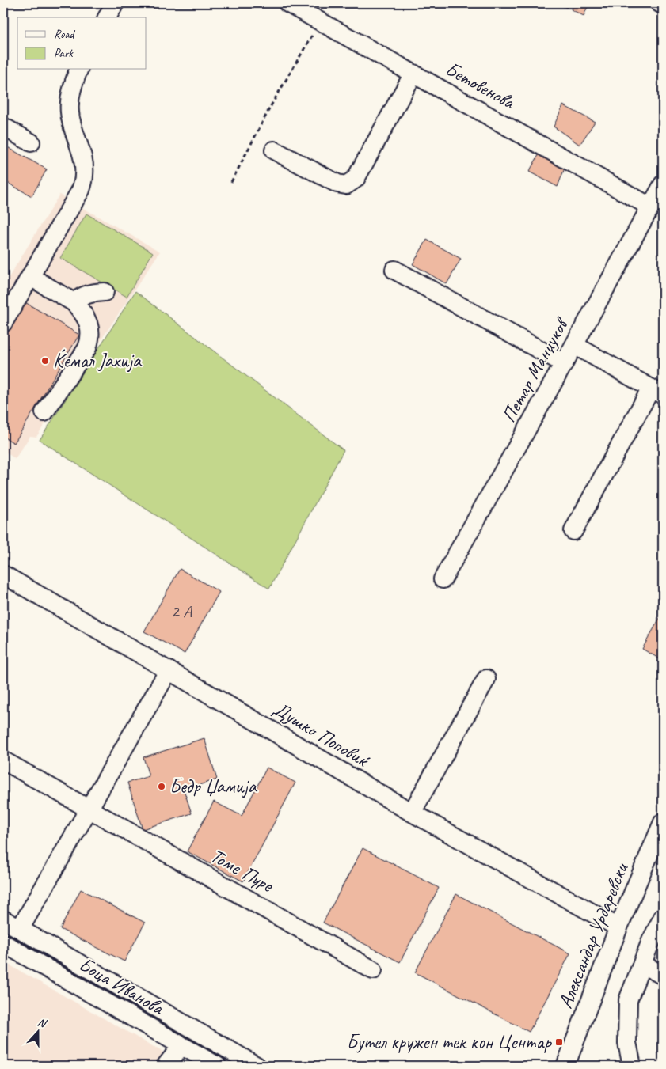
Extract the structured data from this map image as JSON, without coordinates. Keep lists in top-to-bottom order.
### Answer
{
  "streets": {
    "street": [
      "Бетовенова",
      "Петар Манџуков",
      "Душко Поповиќ",
      "Томе Пуре",
      "Александар Урдаревски",
      "Боца Иванова"
    ]
  },
  "crossings": [
    ["Бетовенова", "Петар Манџуков"],
    ["Душко Поповиќ", "Александар Урдаревски"]
  ],
  "places": {
    "other": ["Ќемал Јахија", "Бедр Џамија"],
    "transit": ["Бутел кружен тек кон Центар"]
  },
  "house_numbers": ["2 А"],
  "legend": ["Road", "Park"],
  "north": "top"
}
